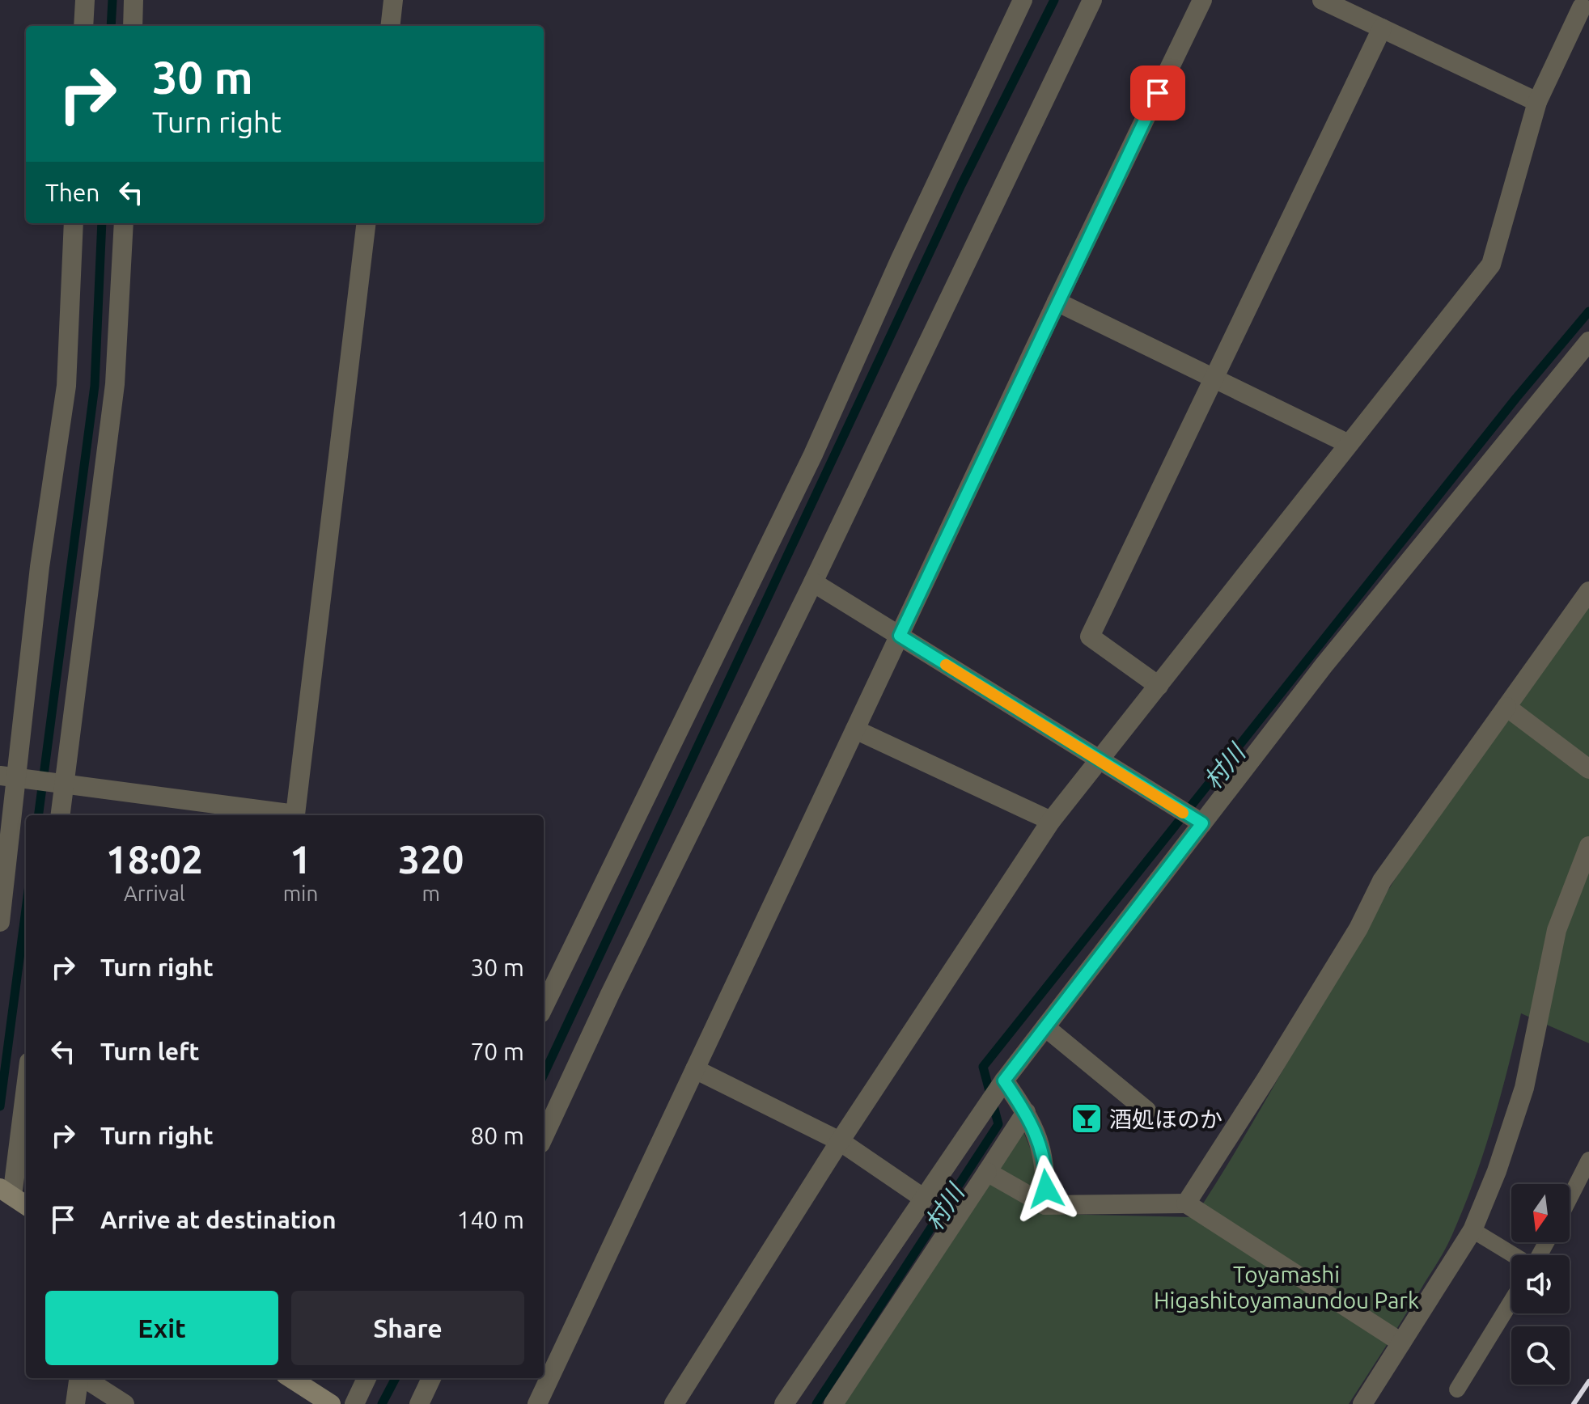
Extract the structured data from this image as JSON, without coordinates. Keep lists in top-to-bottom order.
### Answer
{
  "water": ["村川"],
  "parks": ["Toyamashi Higashitoyamaundou Park"],
  "places": {
    "bar": ["酒処ほのか"]
  },
  "north": "bottom",
  "page": {
    "turn": ["30 m", "Turn right"],
    "then": "Then",
    "eta": [
      "18:02",
      "Arrival",
      "1",
      "min",
      "320",
      "m"
    ],
    "list": [
      {
        "name": "Turn right",
        "value": "30 m"
      },
      {
        "name": "Turn left",
        "value": "70 m"
      },
      {
        "name": "Turn right",
        "value": "80 m"
      },
      {
        "name": "Arrive at destination",
        "value": "140 m"
      }
    ],
    "buttons": ["Exit", "Share"]
  }
}
